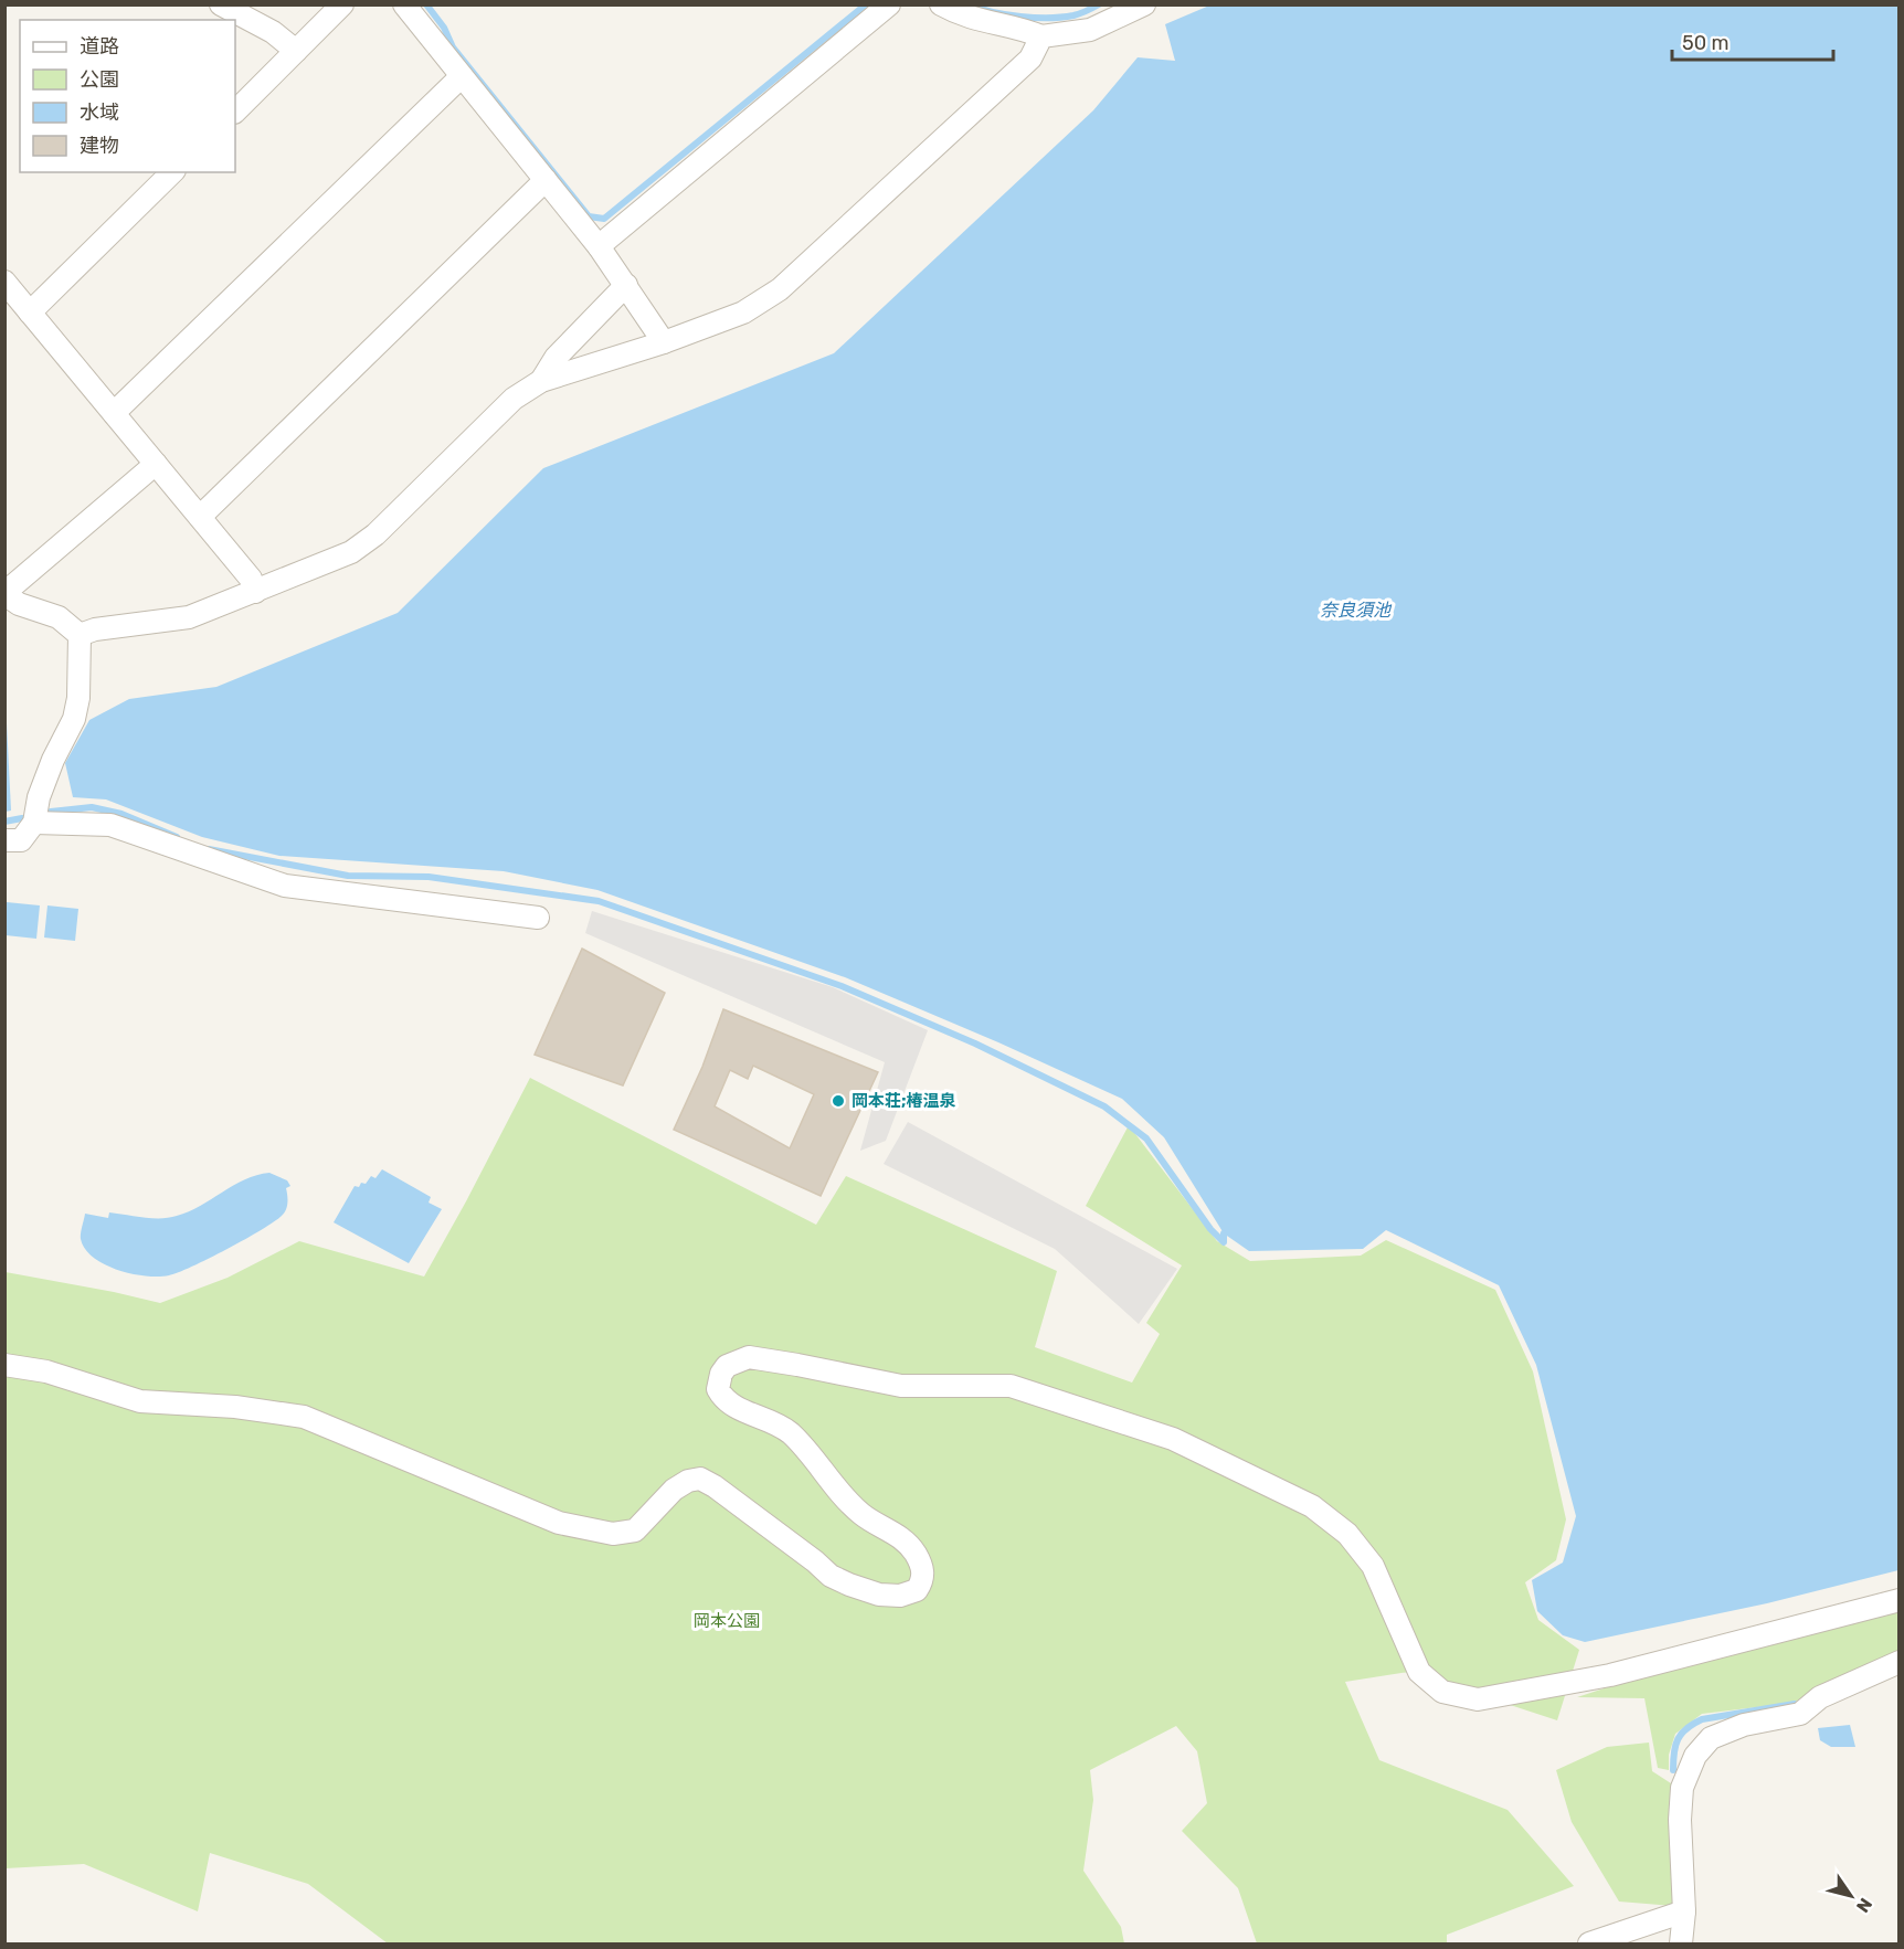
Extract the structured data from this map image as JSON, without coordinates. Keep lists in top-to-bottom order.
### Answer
{
  "water": ["奈良須池"],
  "parks": ["岡本公園"],
  "places": ["岡本荘;椿温泉"],
  "legend": [
    "道路",
    "公園",
    "水域",
    "建物"
  ],
  "scale_bar": "50 m",
  "north": "bottom right"
}
